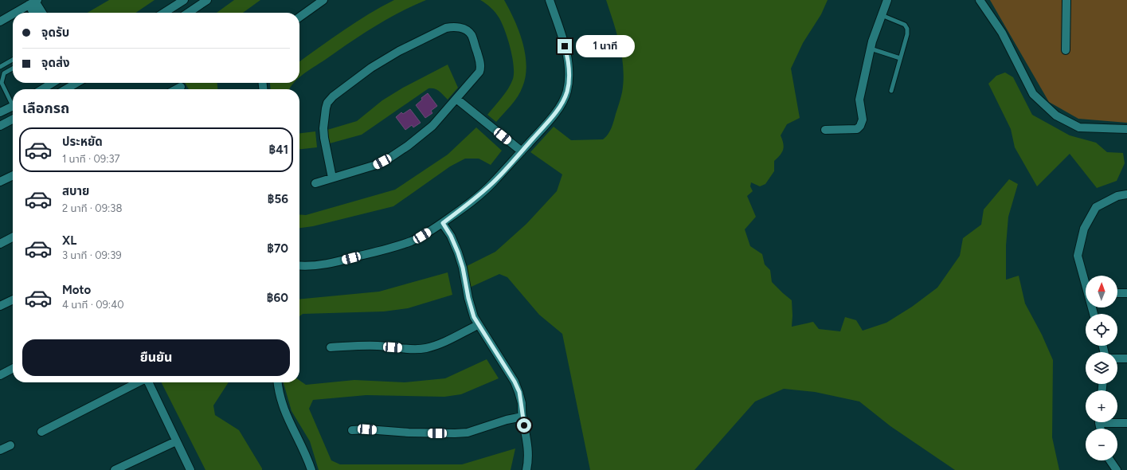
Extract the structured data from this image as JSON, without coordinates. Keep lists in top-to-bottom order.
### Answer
{
  "north": "top",
  "page": {
    "banner": ["จุดรับ", "จุดส่ง"],
    "bubble": "1 นาที",
    "heading": "เลือกรถ",
    "list": [
      {
        "name": "ประหยัด",
        "note": "1 นาที · 09:37",
        "value": "฿41"
      },
      {
        "name": "สบาย",
        "note": "2 นาที · 09:38",
        "value": "฿56"
      },
      {
        "name": "XL",
        "note": "3 นาที · 09:39",
        "value": "฿70"
      },
      {
        "name": "Moto",
        "note": "4 นาที · 09:40",
        "value": "฿60"
      }
    ],
    "map_buttons": ["+", "−"],
    "buttons": "ยืนยัน"
  }
}
